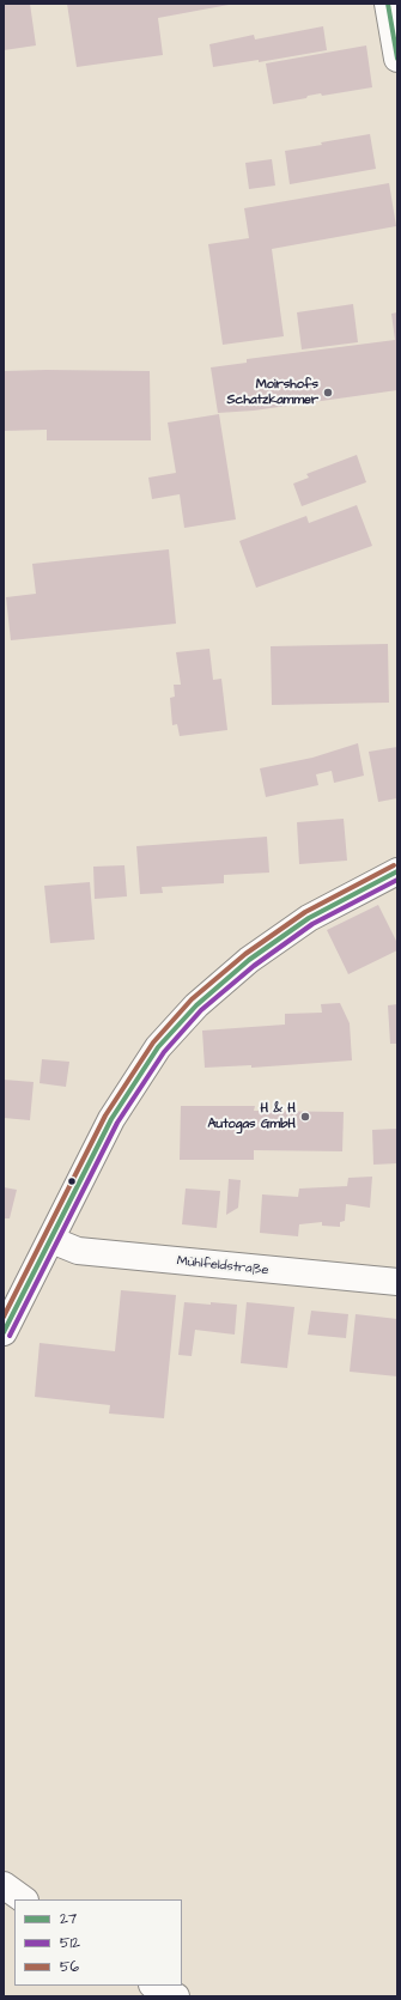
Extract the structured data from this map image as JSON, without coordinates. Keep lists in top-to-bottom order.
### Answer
{
  "streets": {
    "street": ["Mühlfeldstraße"]
  },
  "places": ["Moirshofs Schatzkammer", "H & H Autogas GmbH"],
  "lines": ["transit line 27", "transit line 56", "transit line 512"],
  "legend": ["27", "512", "56"]
}
